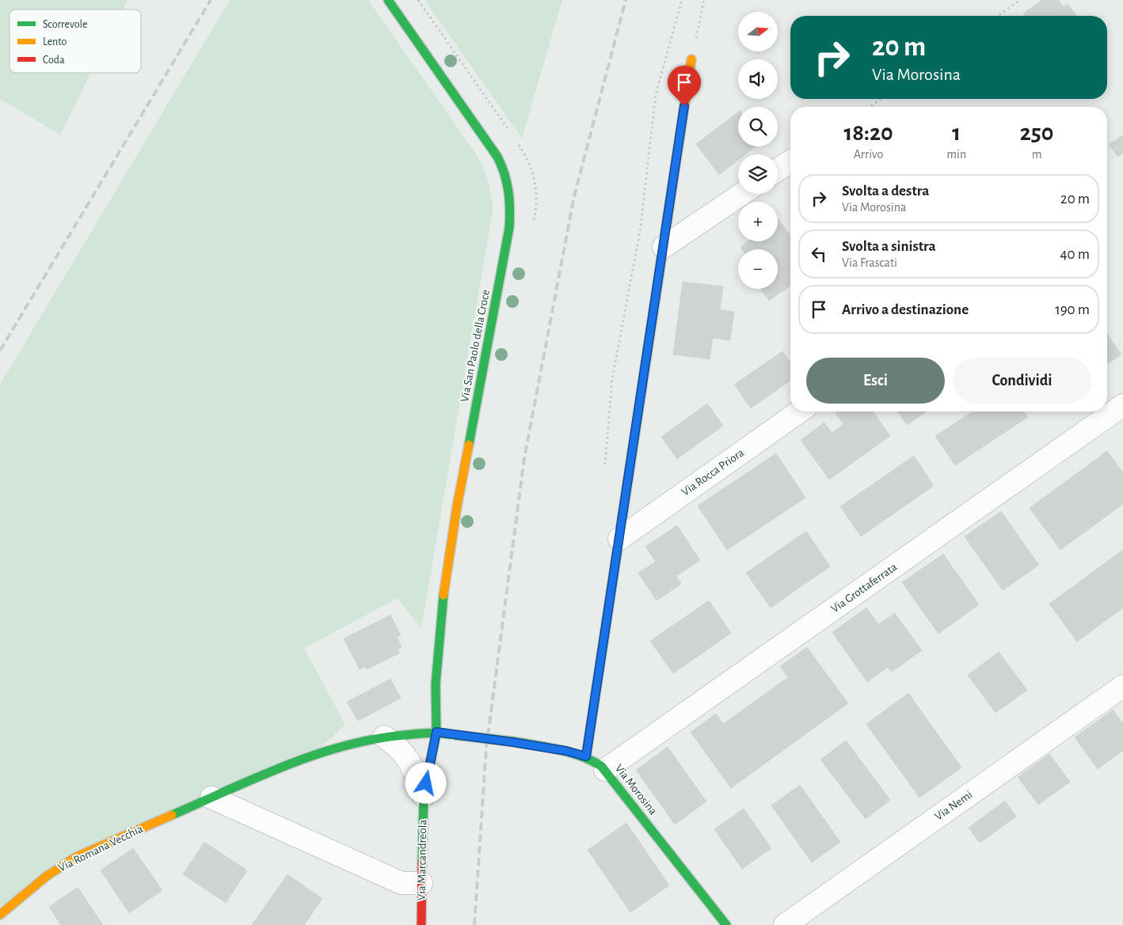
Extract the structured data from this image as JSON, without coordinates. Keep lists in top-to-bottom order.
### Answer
{
  "streets": {
    "street": [
      "Via San Paolo della Croce",
      "Via Rocca Priora",
      "Via Grottaferrata",
      "Via Morosina",
      "Via Nemi",
      "Via Romana Vecchia",
      "Via Marcandreola"
    ]
  },
  "crossings": [
    ["Via San Paolo della Croce", "Via Morosina"],
    ["Via San Paolo della Croce", "Via Romana Vecchia"],
    ["Via San Paolo della Croce", "Via Marcandreola"],
    ["Via Grottaferrata", "Via Morosina"],
    ["Via Morosina", "Via Romana Vecchia"],
    ["Via Morosina", "Via Marcandreola"],
    ["Via Romana Vecchia", "Via Marcandreola"]
  ],
  "legend": ["Scorrevole", "Lento", "Coda"],
  "north": "right",
  "page": {
    "map_buttons": ["+", "−"],
    "turn": ["20 m", "Via Morosina"],
    "eta": [
      "18:20",
      "Arrivo",
      "1",
      "min",
      "250",
      "m"
    ],
    "list": [
      {
        "name": "Svolta a destra",
        "note": "Via Morosina",
        "value": "20 m"
      },
      {
        "name": "Svolta a sinistra",
        "note": "Via Frascati",
        "value": "40 m"
      },
      {
        "name": "Arrivo a destinazione",
        "value": "190 m"
      }
    ],
    "buttons": ["Esci", "Condividi"]
  }
}
